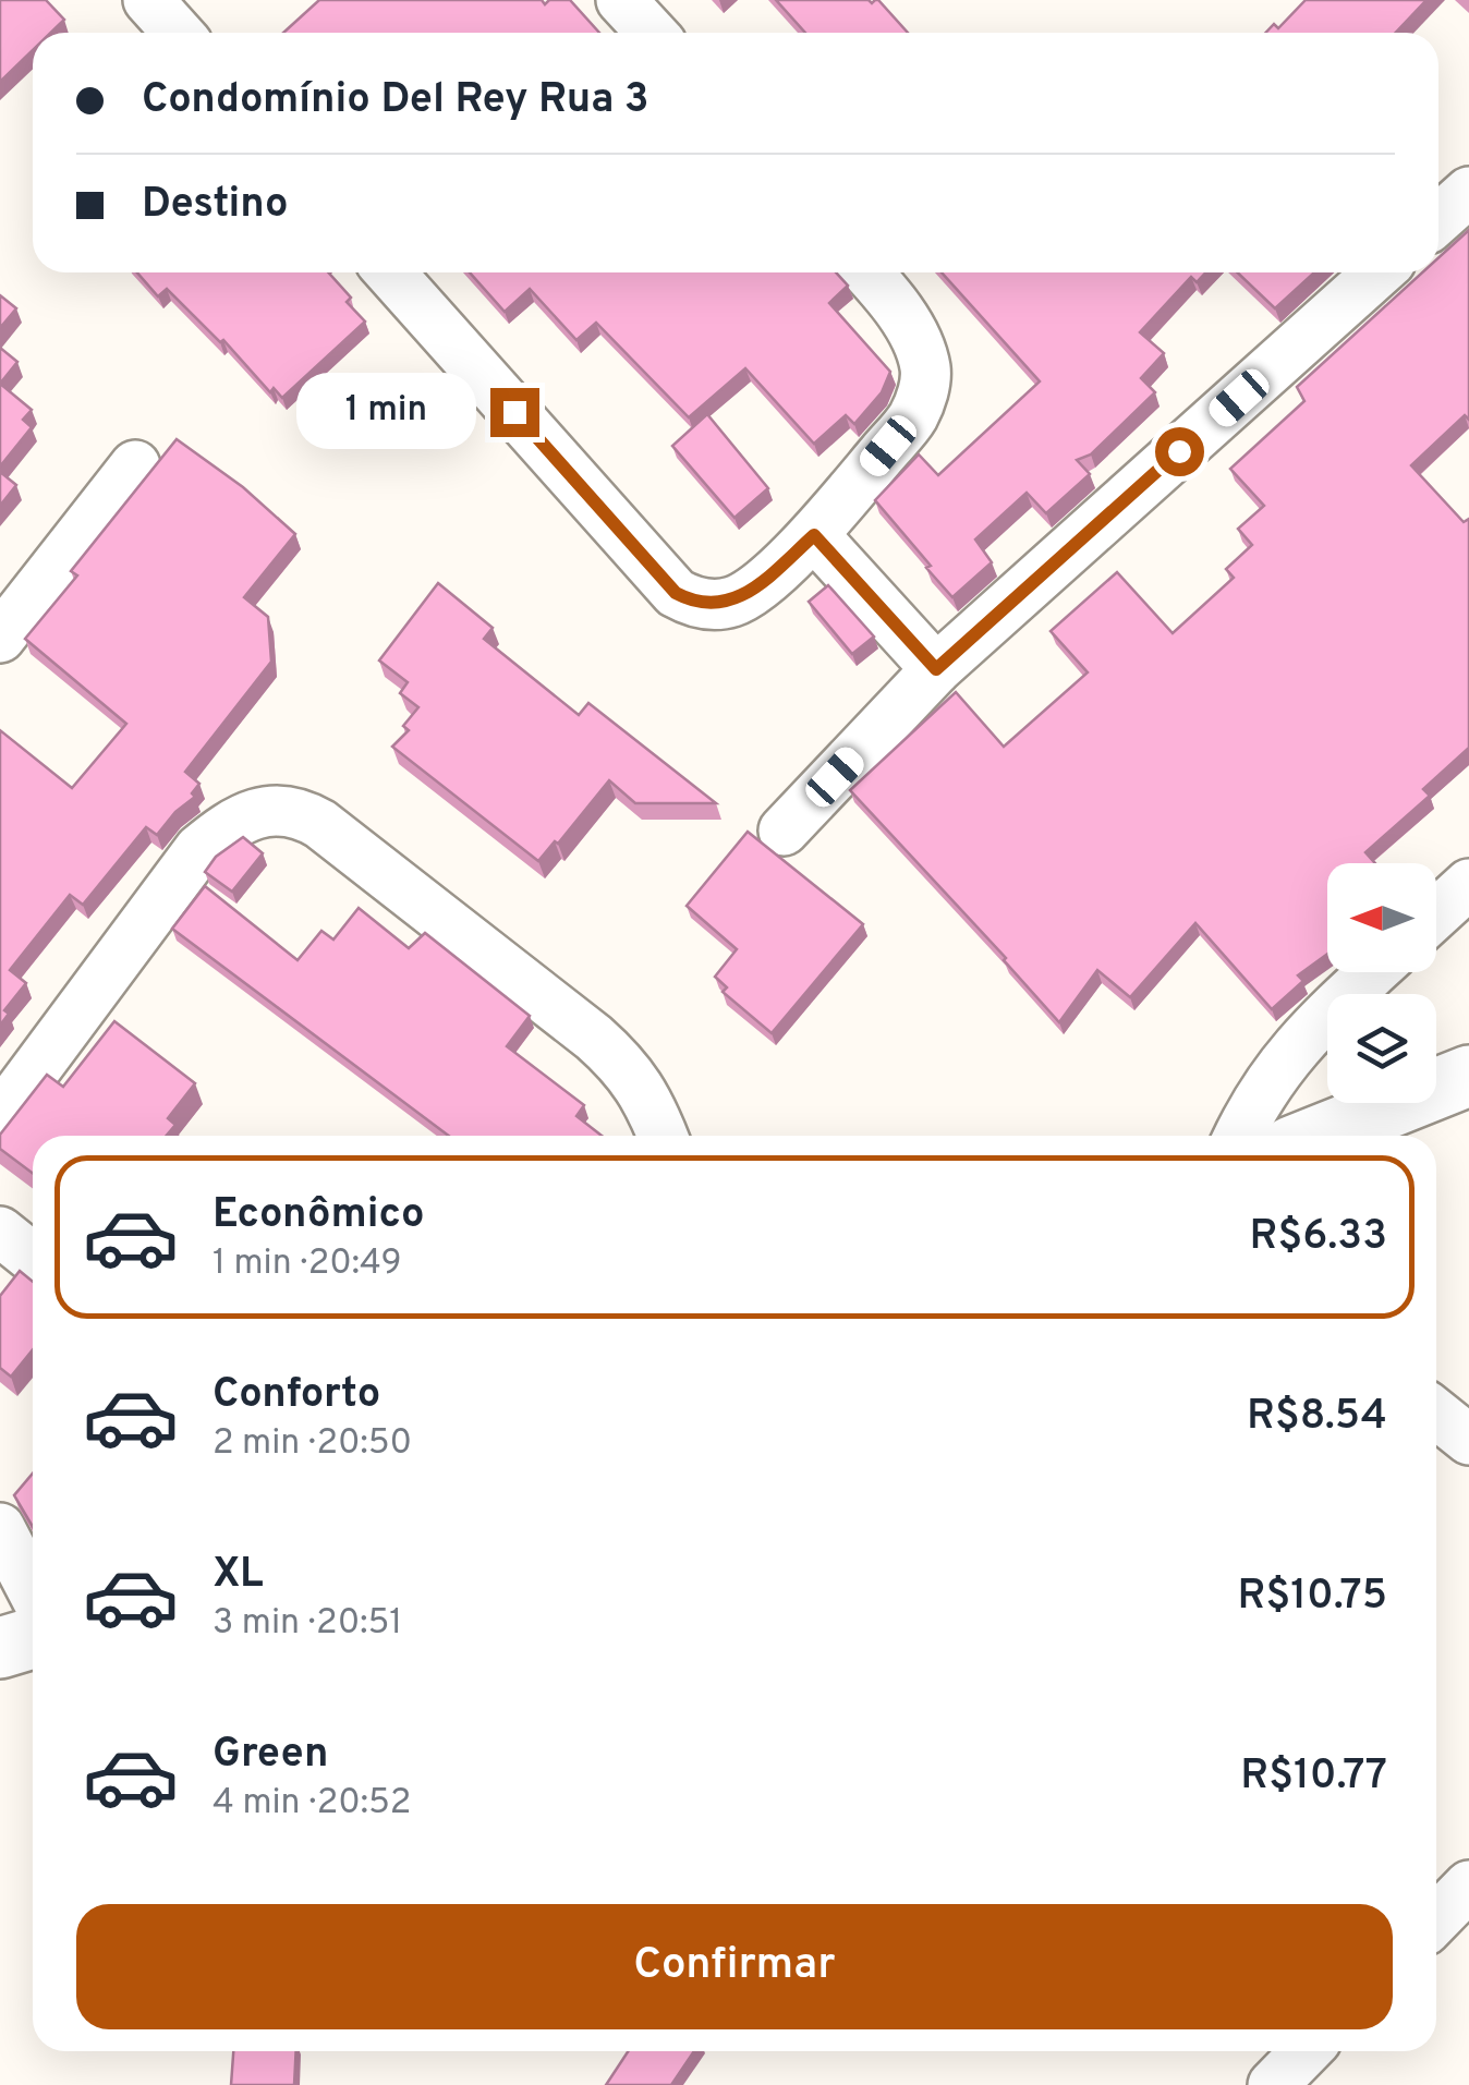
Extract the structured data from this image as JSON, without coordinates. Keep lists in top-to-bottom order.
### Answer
{
  "north": "left",
  "page": {
    "banner": ["Condomínio Del Rey Rua 3", "Destino"],
    "bubble": "1 min",
    "list": [
      {
        "name": "Econômico",
        "note": "1 min · 20:49",
        "value": "R$6.33"
      },
      {
        "name": "Conforto",
        "note": "2 min · 20:50",
        "value": "R$8.54"
      },
      {
        "name": "XL",
        "note": "3 min · 20:51",
        "value": "R$10.75"
      },
      {
        "name": "Green",
        "note": "4 min · 20:52",
        "value": "R$10.77"
      }
    ],
    "buttons": "Confirmar"
  }
}
